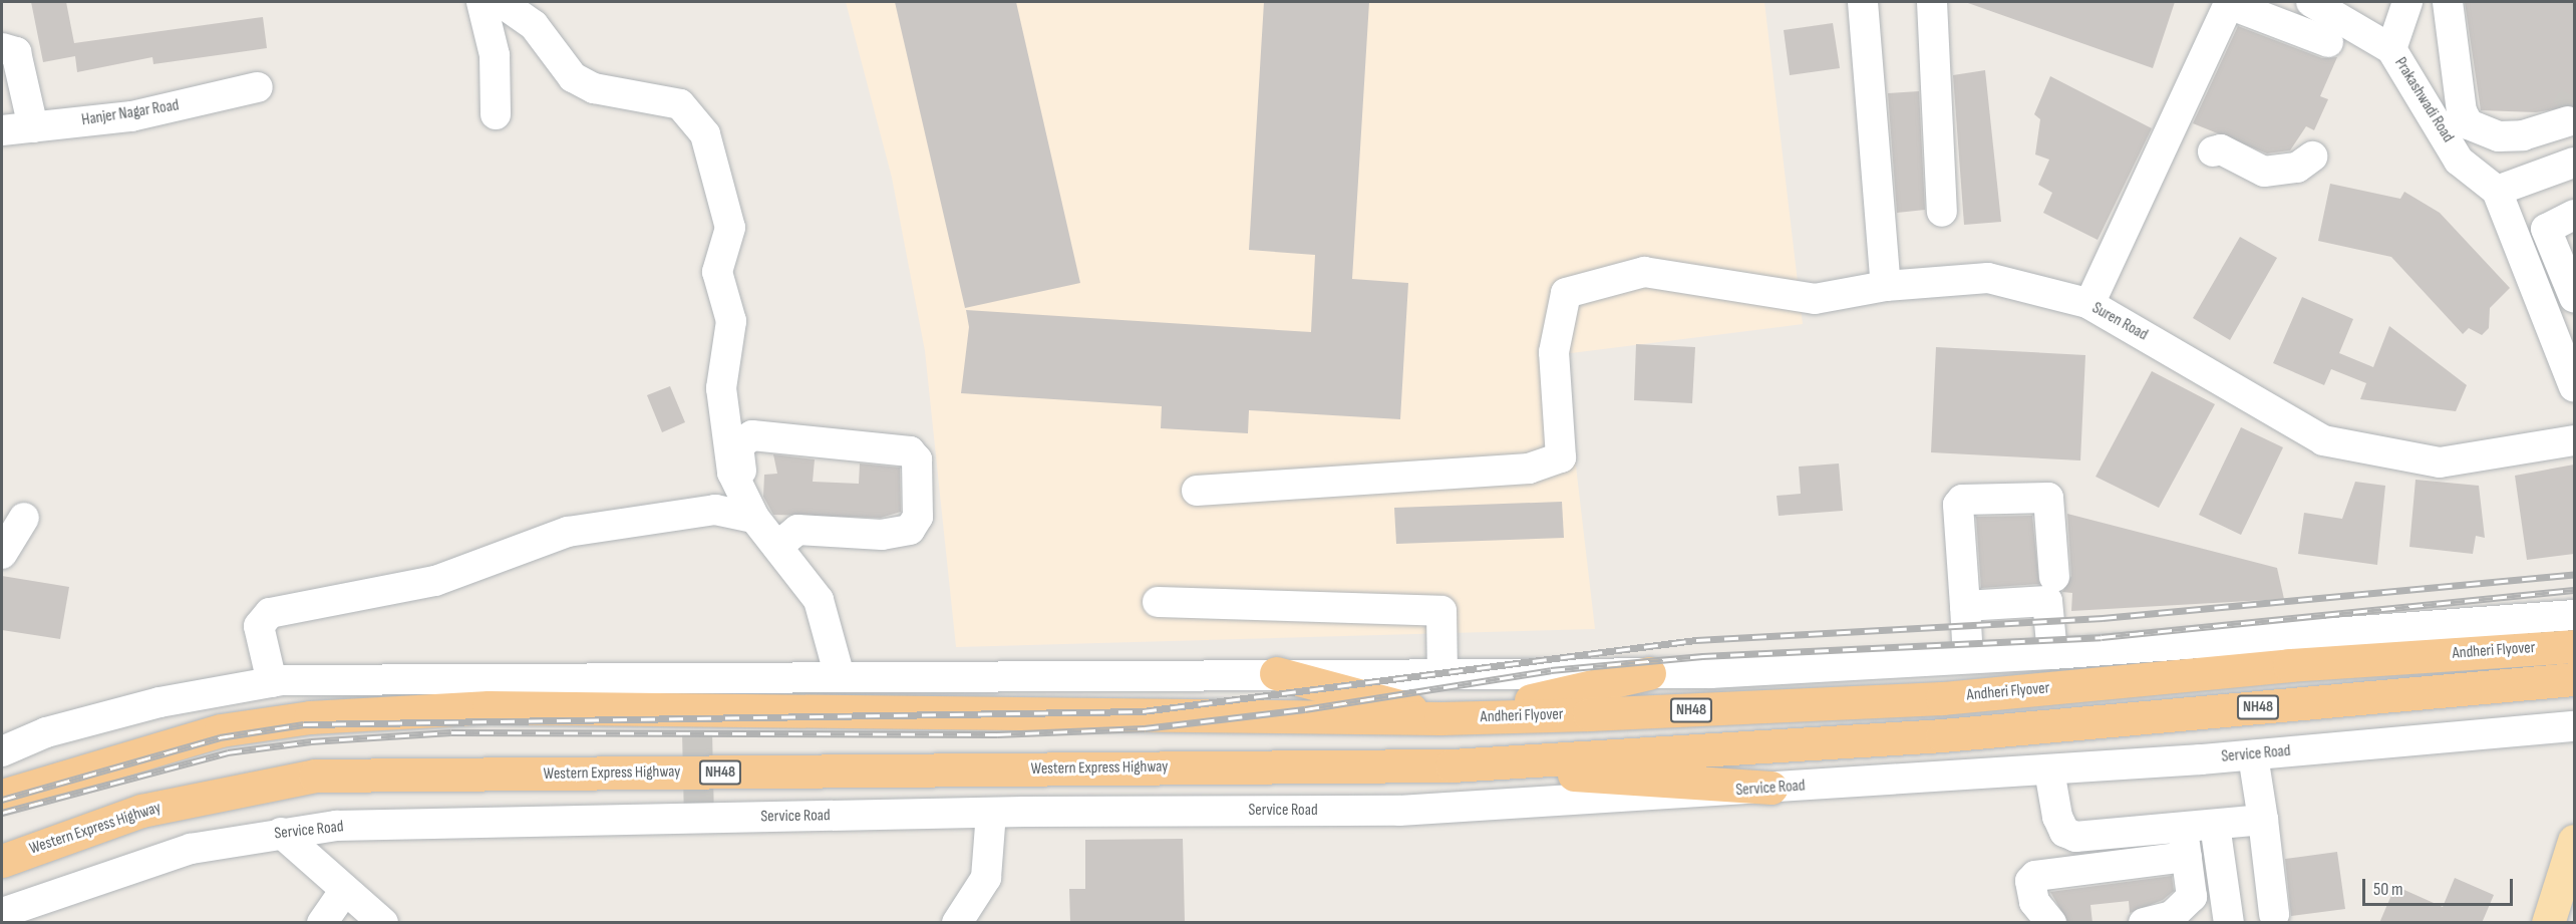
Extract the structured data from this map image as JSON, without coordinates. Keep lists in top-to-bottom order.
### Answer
{
  "streets": {
    "highway": ["Andheri Flyover", "NH48", "Western Express Highway"],
    "street": [
      "Prakashwadi Road",
      "Hanjer Nagar Road",
      "Suren Road",
      "Service Road"
    ]
  },
  "crossings": [
    ["Andheri Flyover", "NH48"],
    ["Andheri Flyover", "Western Express Highway"]
  ],
  "scale_bar": "50 m"
}
